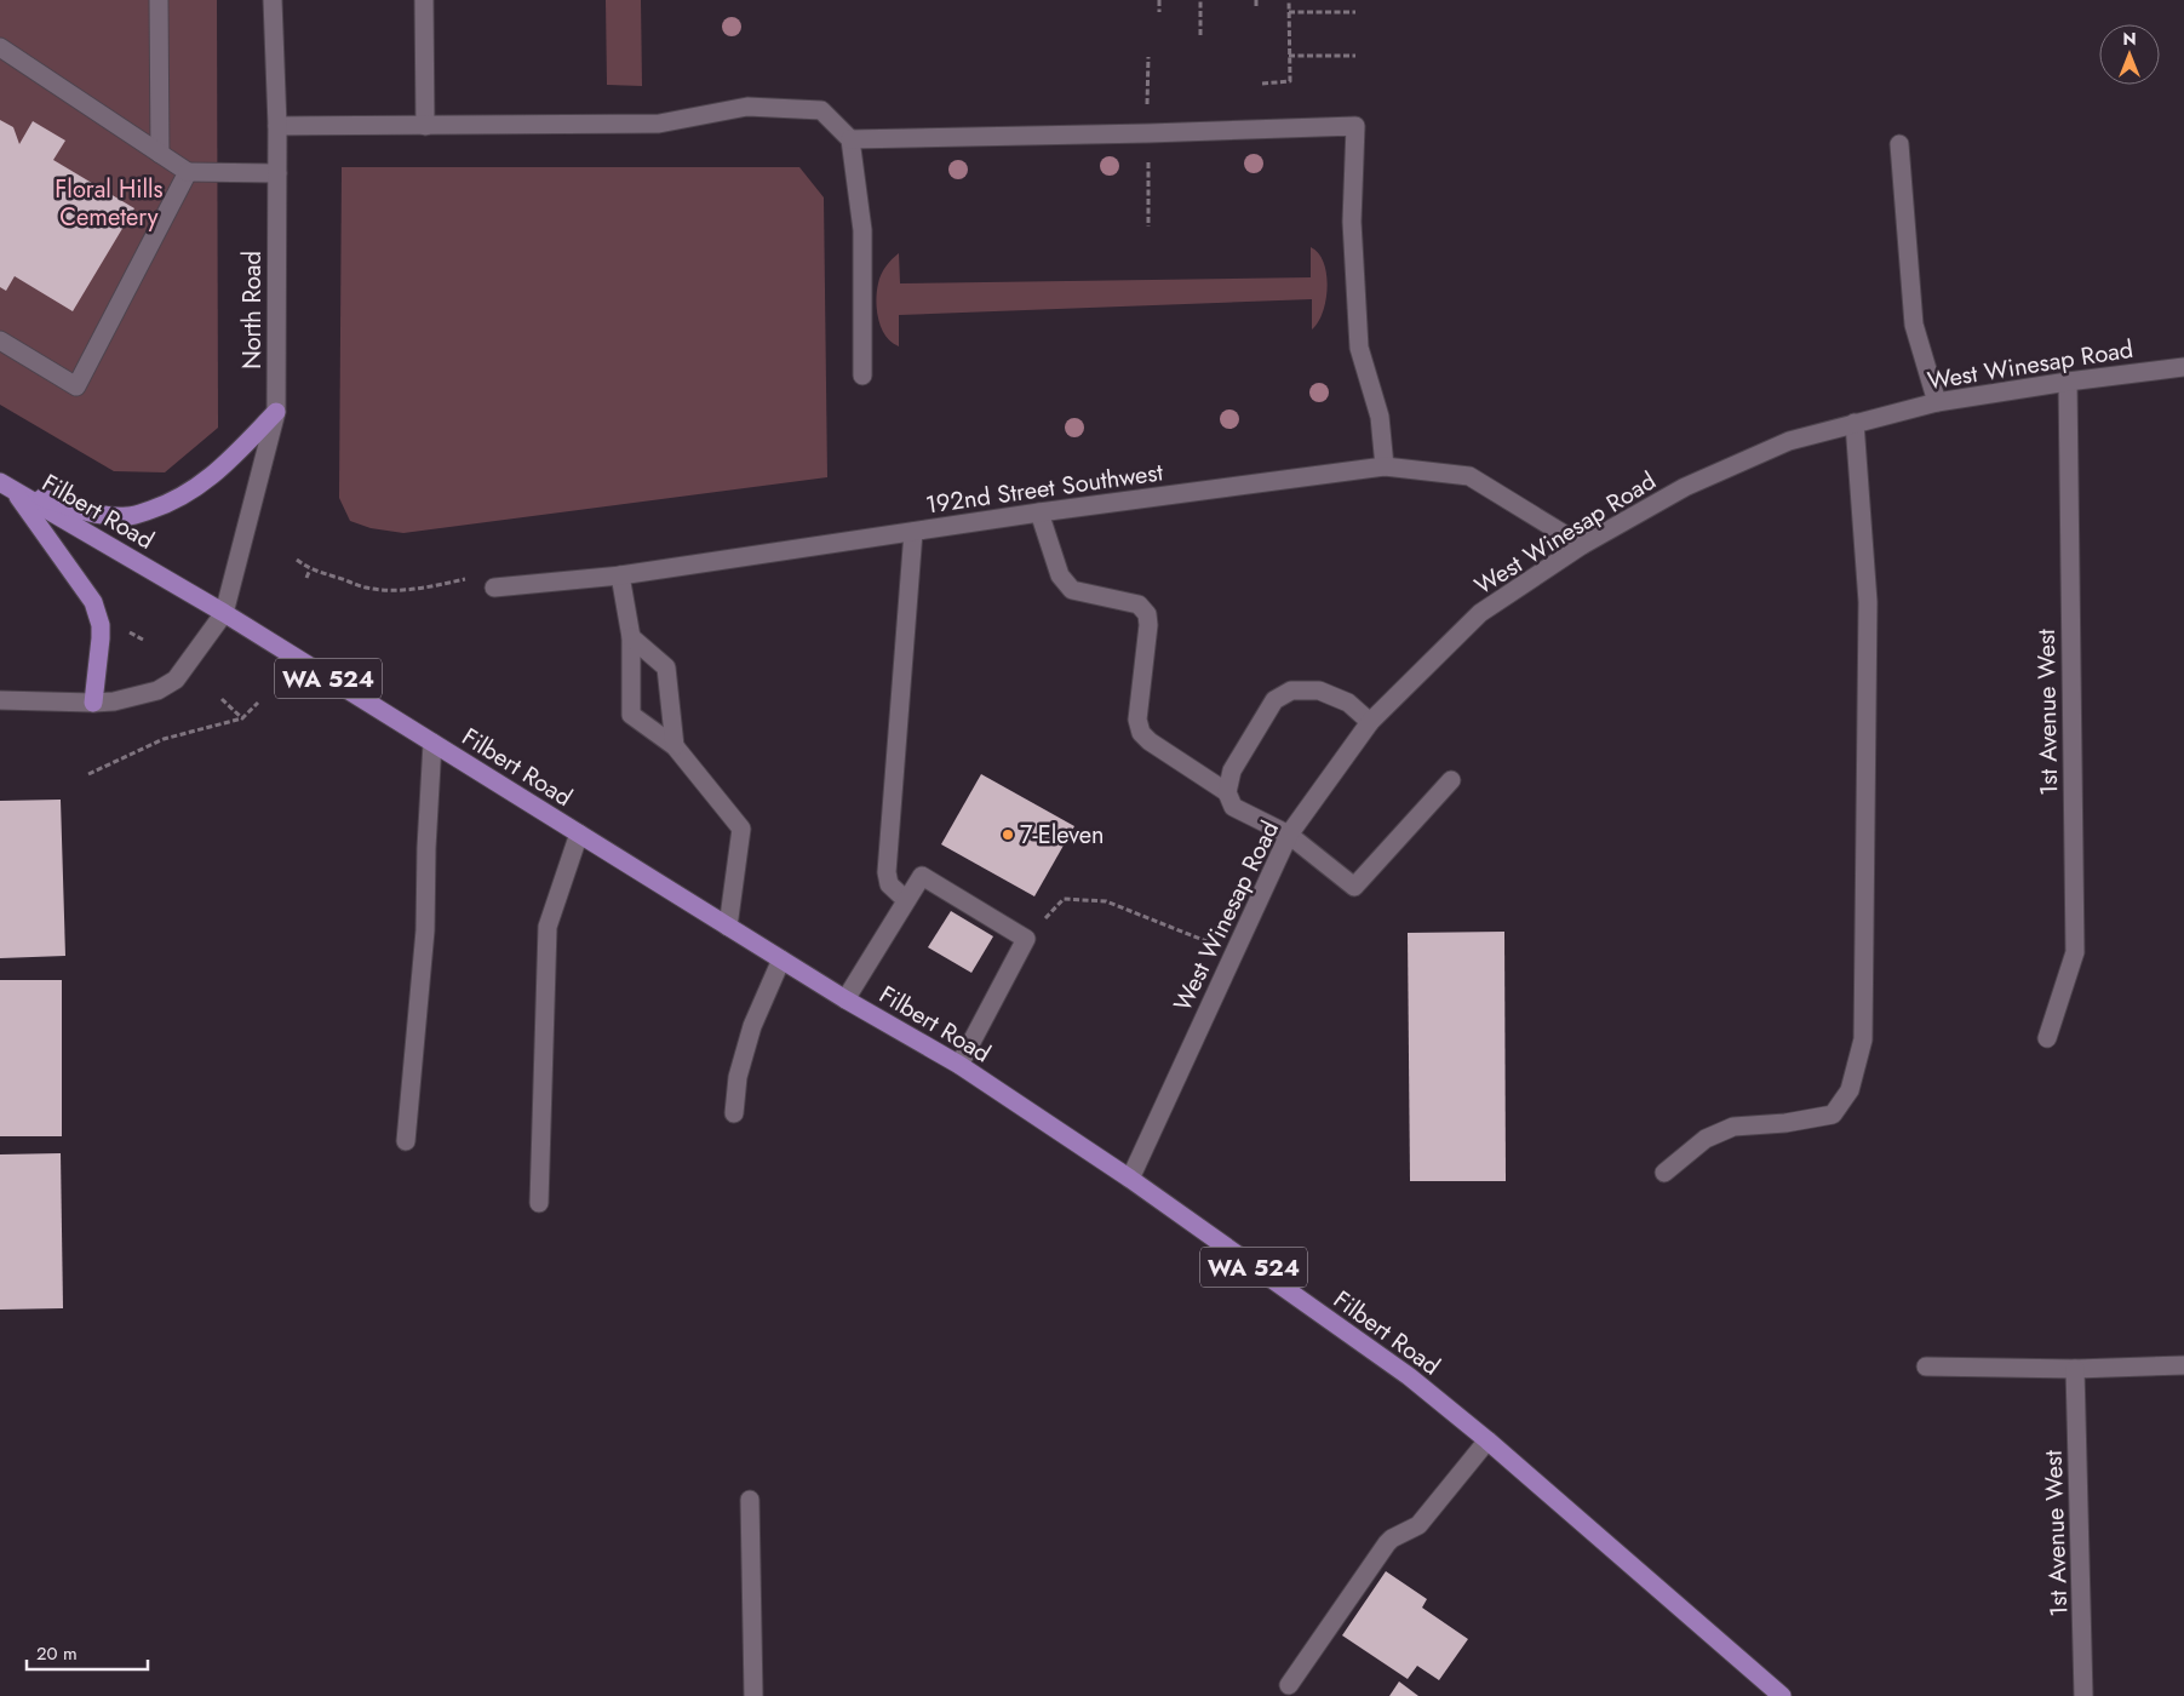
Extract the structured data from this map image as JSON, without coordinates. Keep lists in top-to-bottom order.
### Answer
{
  "streets": {
    "main road": ["Filbert Road", "WA 524"],
    "street": [
      "North Road",
      "West Winesap Road",
      "192nd Street Southwest",
      "1st Avenue West"
    ]
  },
  "crossings": [
    ["North Road", "Filbert Road"],
    ["West Winesap Road", "192nd Street Southwest"],
    ["West Winesap Road", "Filbert Road"],
    ["West Winesap Road", "1st Avenue West"]
  ],
  "parks": ["Floral Hills Cemetery"],
  "places": ["7-Eleven"],
  "scale_bar": "20 m",
  "north": "top"
}
